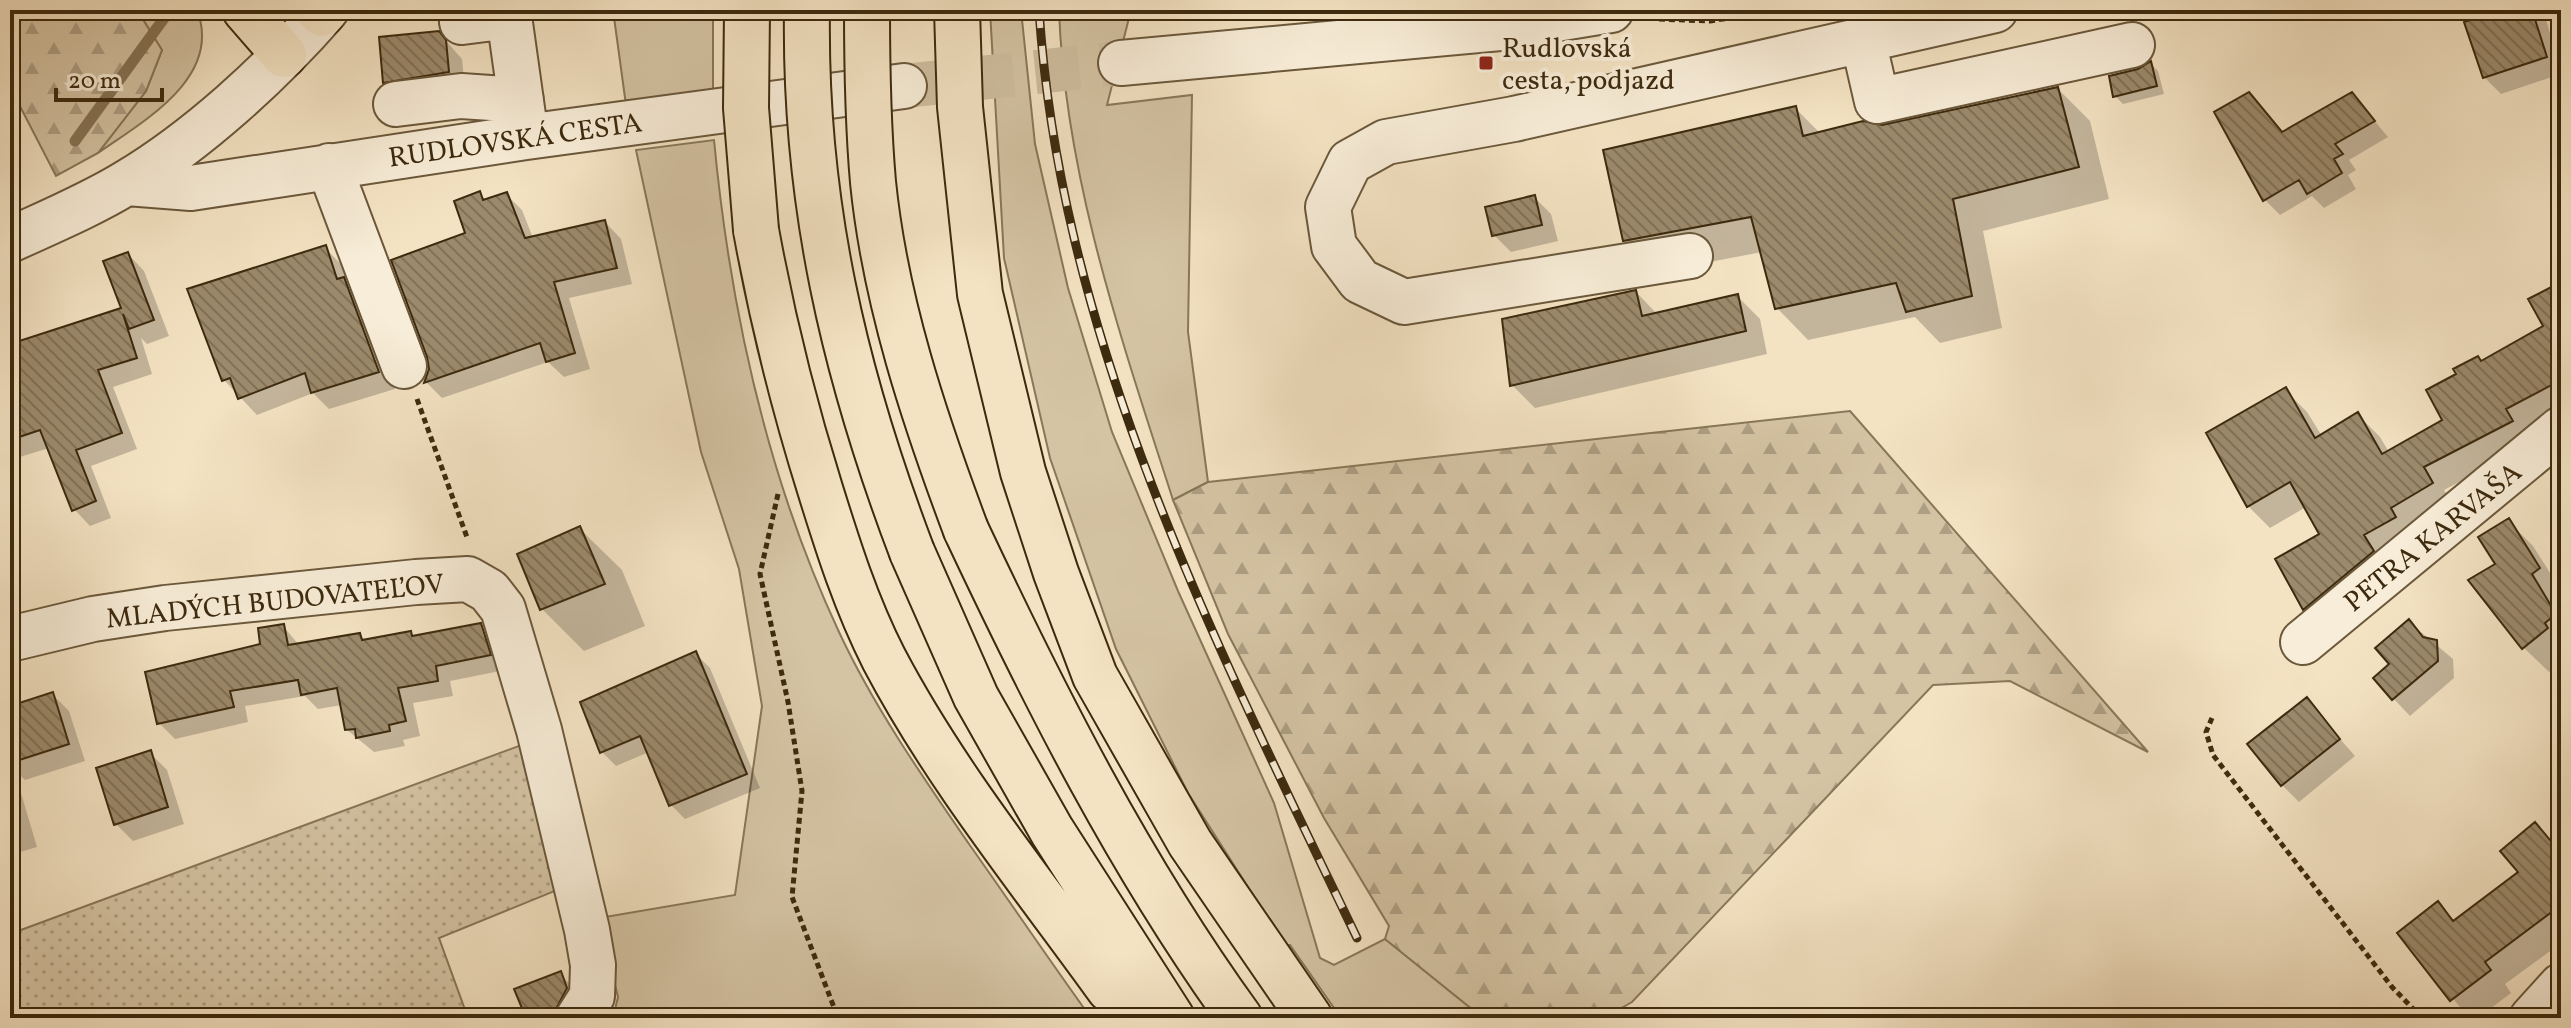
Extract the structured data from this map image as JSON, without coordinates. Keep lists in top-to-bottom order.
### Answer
{
  "streets": {
    "street": ["RUDLOVSKÁ CESTA", "PETRA KARVAŠA", "MLADÝCH BUDOVATEĽOV"]
  },
  "places": {
    "transit": ["Rudlovská cesta, podjazd"]
  },
  "scale_bar": "20 m"
}
